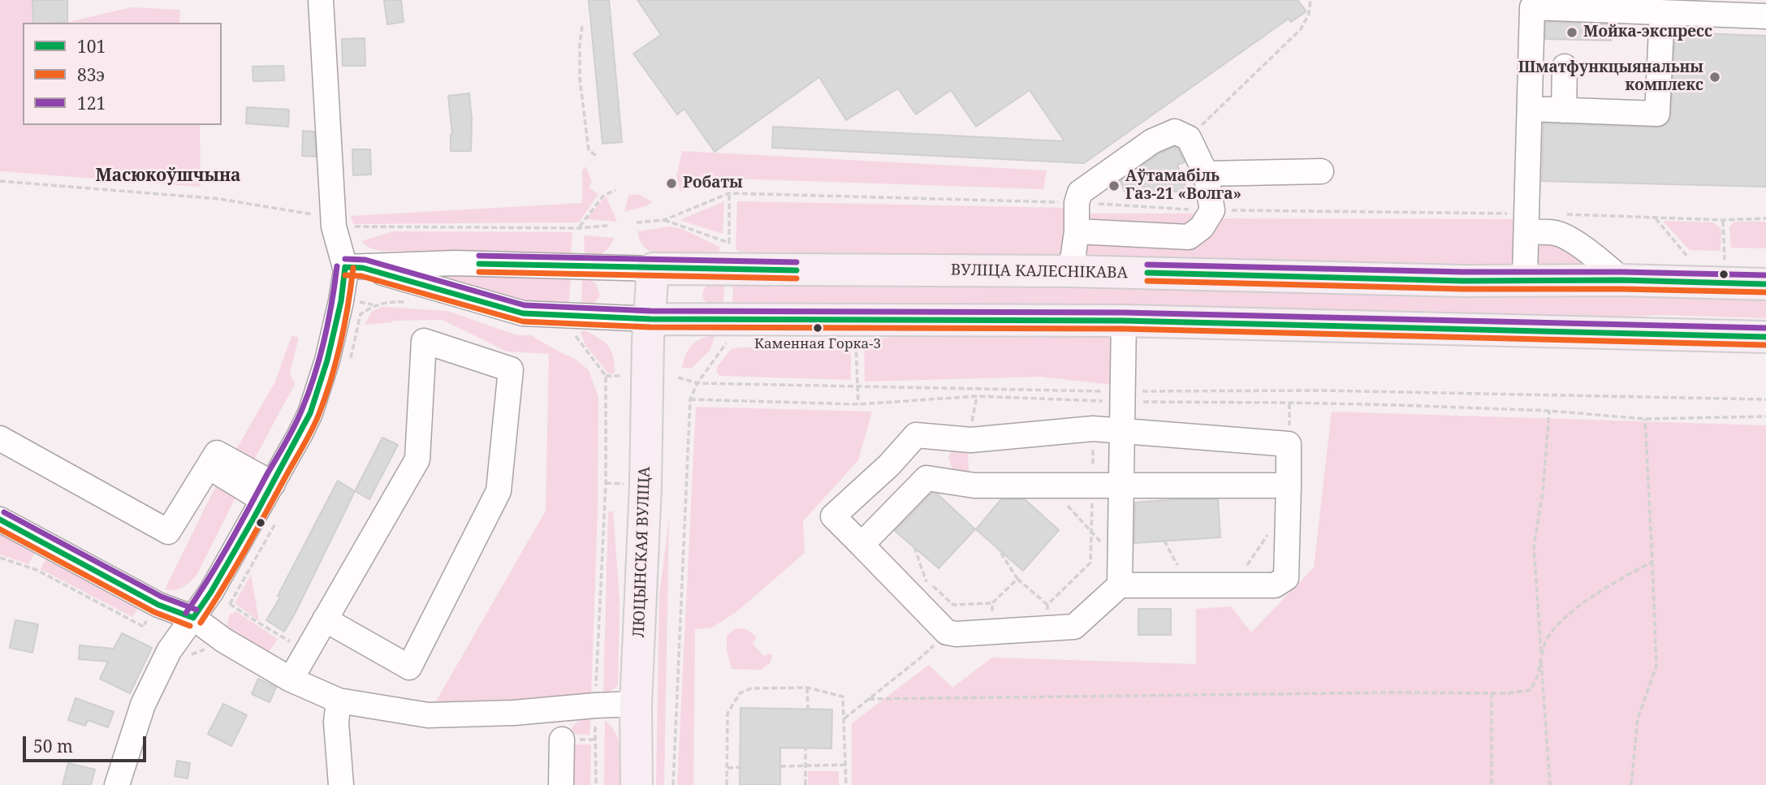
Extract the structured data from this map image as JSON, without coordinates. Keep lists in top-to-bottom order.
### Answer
{
  "streets": {
    "main road": ["ВУЛІЦА КАЛЕСНІКАВА", "ЛЮЦЫНСКАЯ ВУЛІЦА"]
  },
  "districts": ["Масюкоўшчына"],
  "places": [
    "Мойка-экспресс",
    "Шматфункцыянальны комплекс",
    "Робаты",
    "Аўтамабіль Газ-21 «Волга»",
    "Каменная Горка-3"
  ],
  "lines": ["transit line 121", "transit line 101", "transit line 83э"],
  "legend": ["101", "83э", "121"],
  "scale_bar": "50 m"
}
